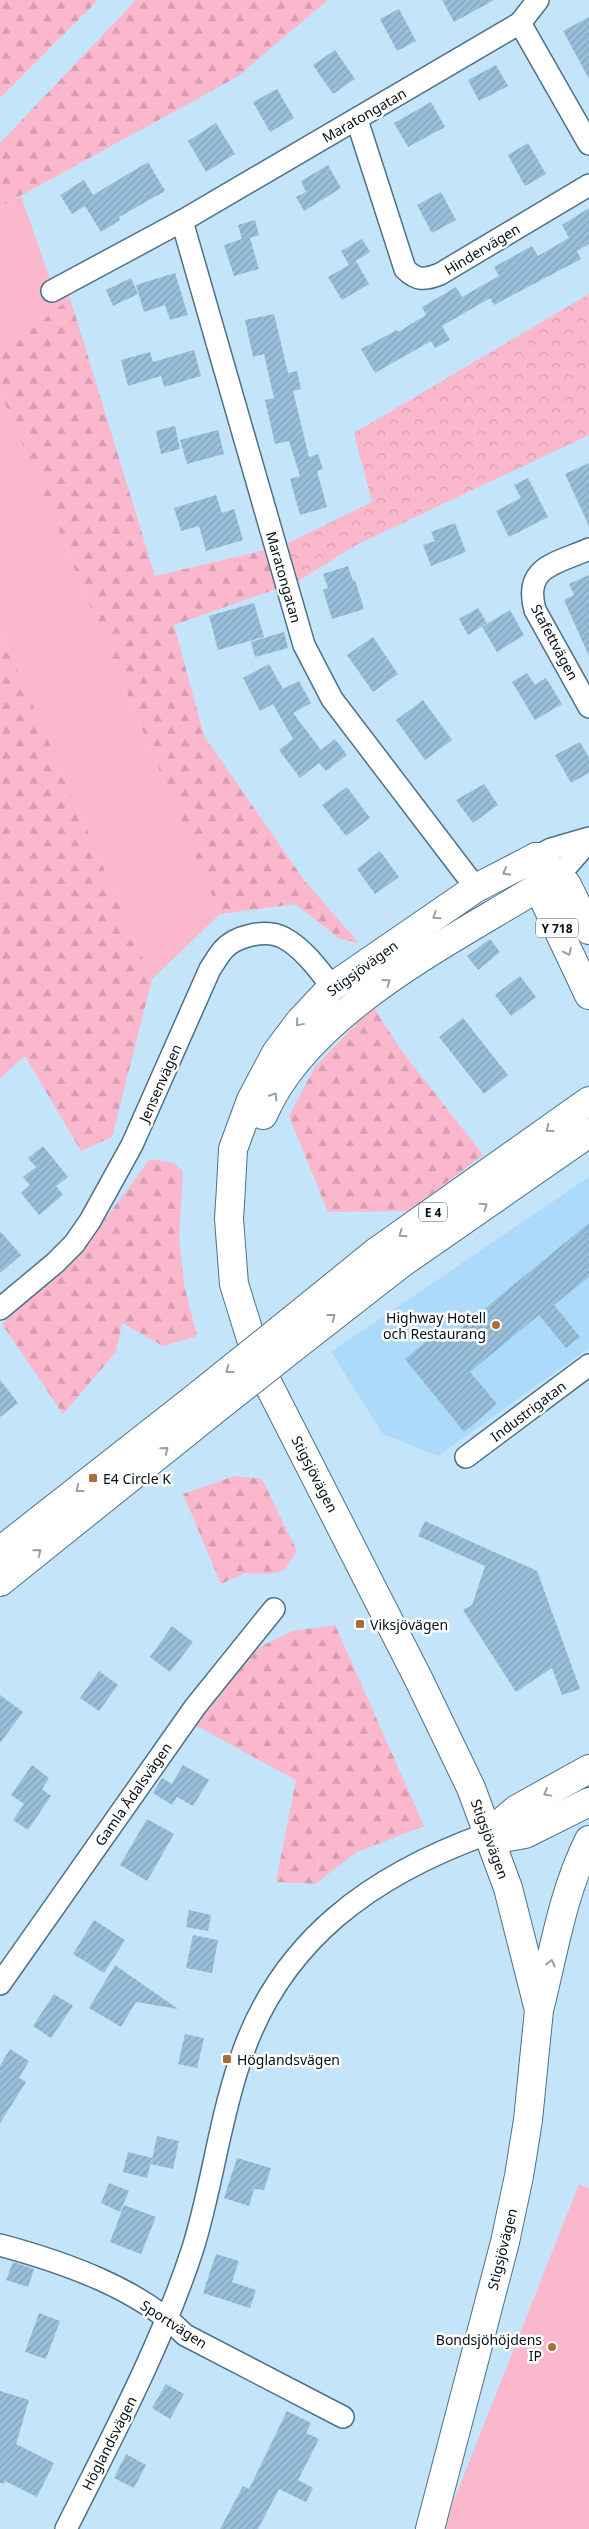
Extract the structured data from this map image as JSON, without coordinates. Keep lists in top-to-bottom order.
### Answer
{
  "streets": {
    "main road": ["Y 718", "Stigsjövägen", "E 4"],
    "street": [
      "Maratongatan",
      "Hindervägen",
      "Stafettvägen",
      "Jensenvägen",
      "Industrigatan",
      "Gamla Ådalsvägen",
      "Sportvägen",
      "Höglandsvägen"
    ]
  },
  "crossings": [
    ["Maratongatan", "Hindervägen"],
    ["Maratongatan", "Stigsjövägen"],
    ["Y 718", "Stigsjövägen"],
    ["Stigsjövägen", "Jensenvägen"],
    ["Stigsjövägen", "Höglandsvägen"],
    ["Sportvägen", "Höglandsvägen"]
  ],
  "places": {
    "other": ["Highway Hotell och Restaurang", "Bondsjöhöjdens IP"],
    "transit": ["E4 Circle K", "Viksjövägen", "Höglandsvägen"]
  }
}
